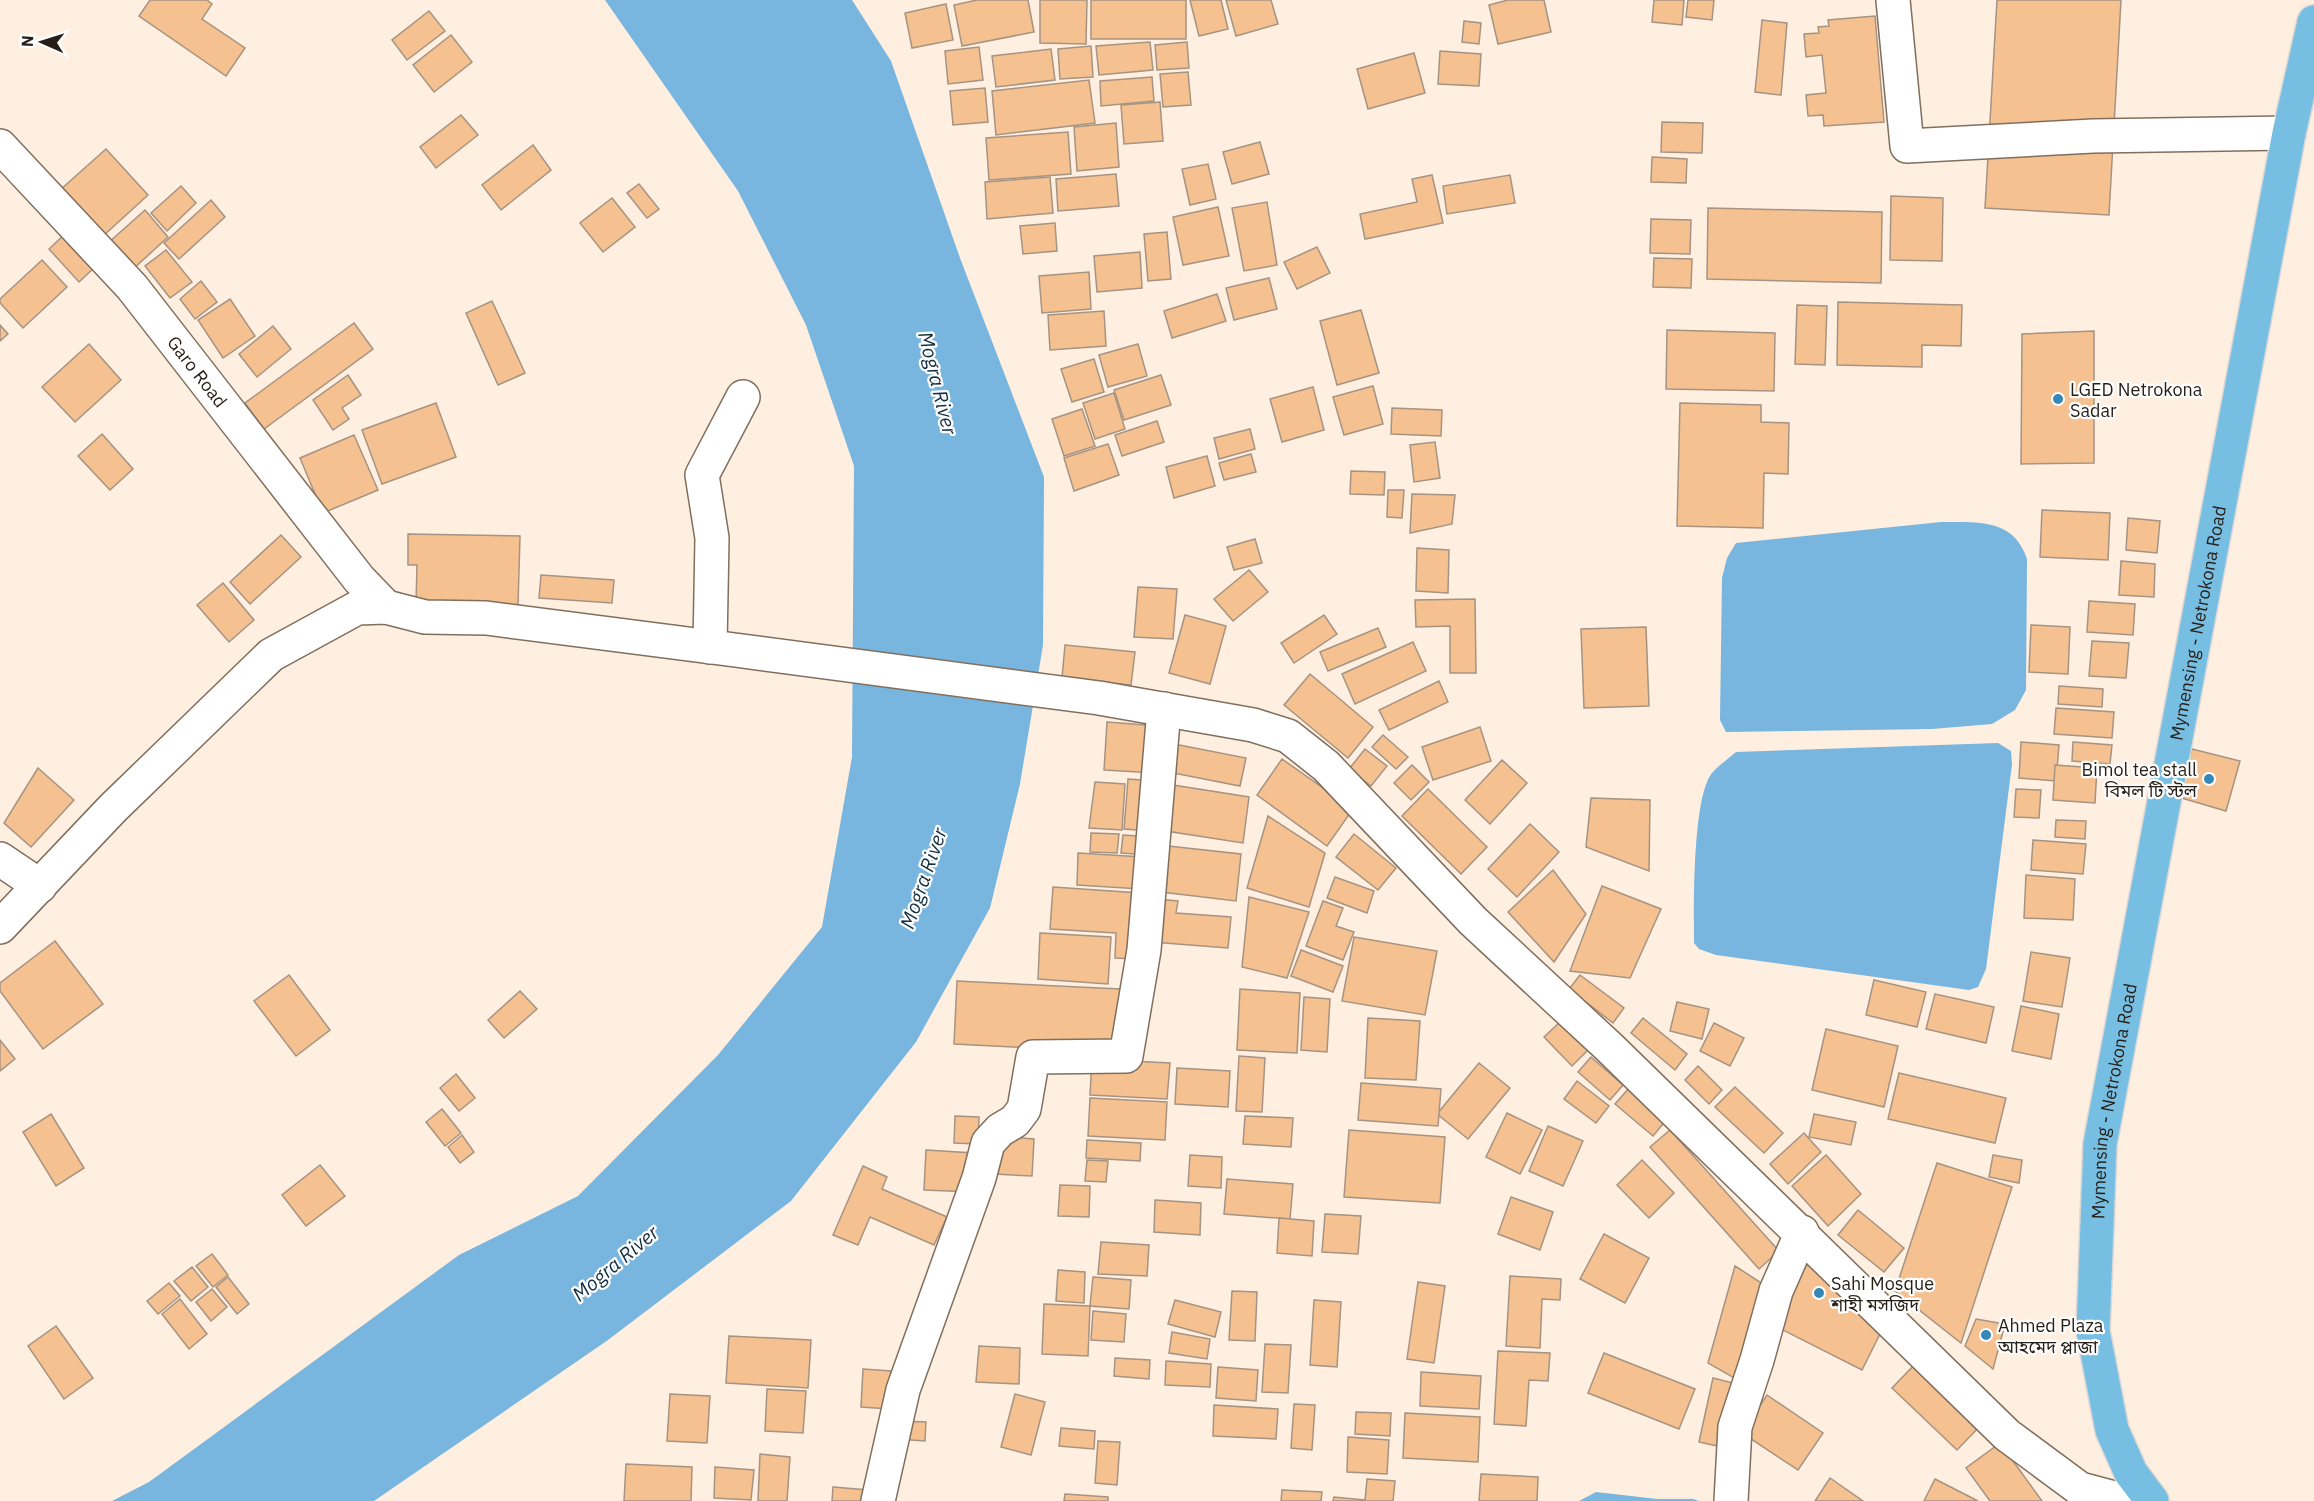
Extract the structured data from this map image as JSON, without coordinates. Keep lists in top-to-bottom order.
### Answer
{
  "streets": {
    "main road": ["Mymensing - Netrokona Road"],
    "street": ["Garo Road"]
  },
  "water": ["Mogra River"],
  "places": [
    "LGED Netrokona Sadar",
    "Bimol tea stall বিমল টি স্টল",
    "Sahi Mosque শাহী মসজিদ",
    "Ahmed Plaza আহমেদ প্লাজা"
  ],
  "north": "left"
}
